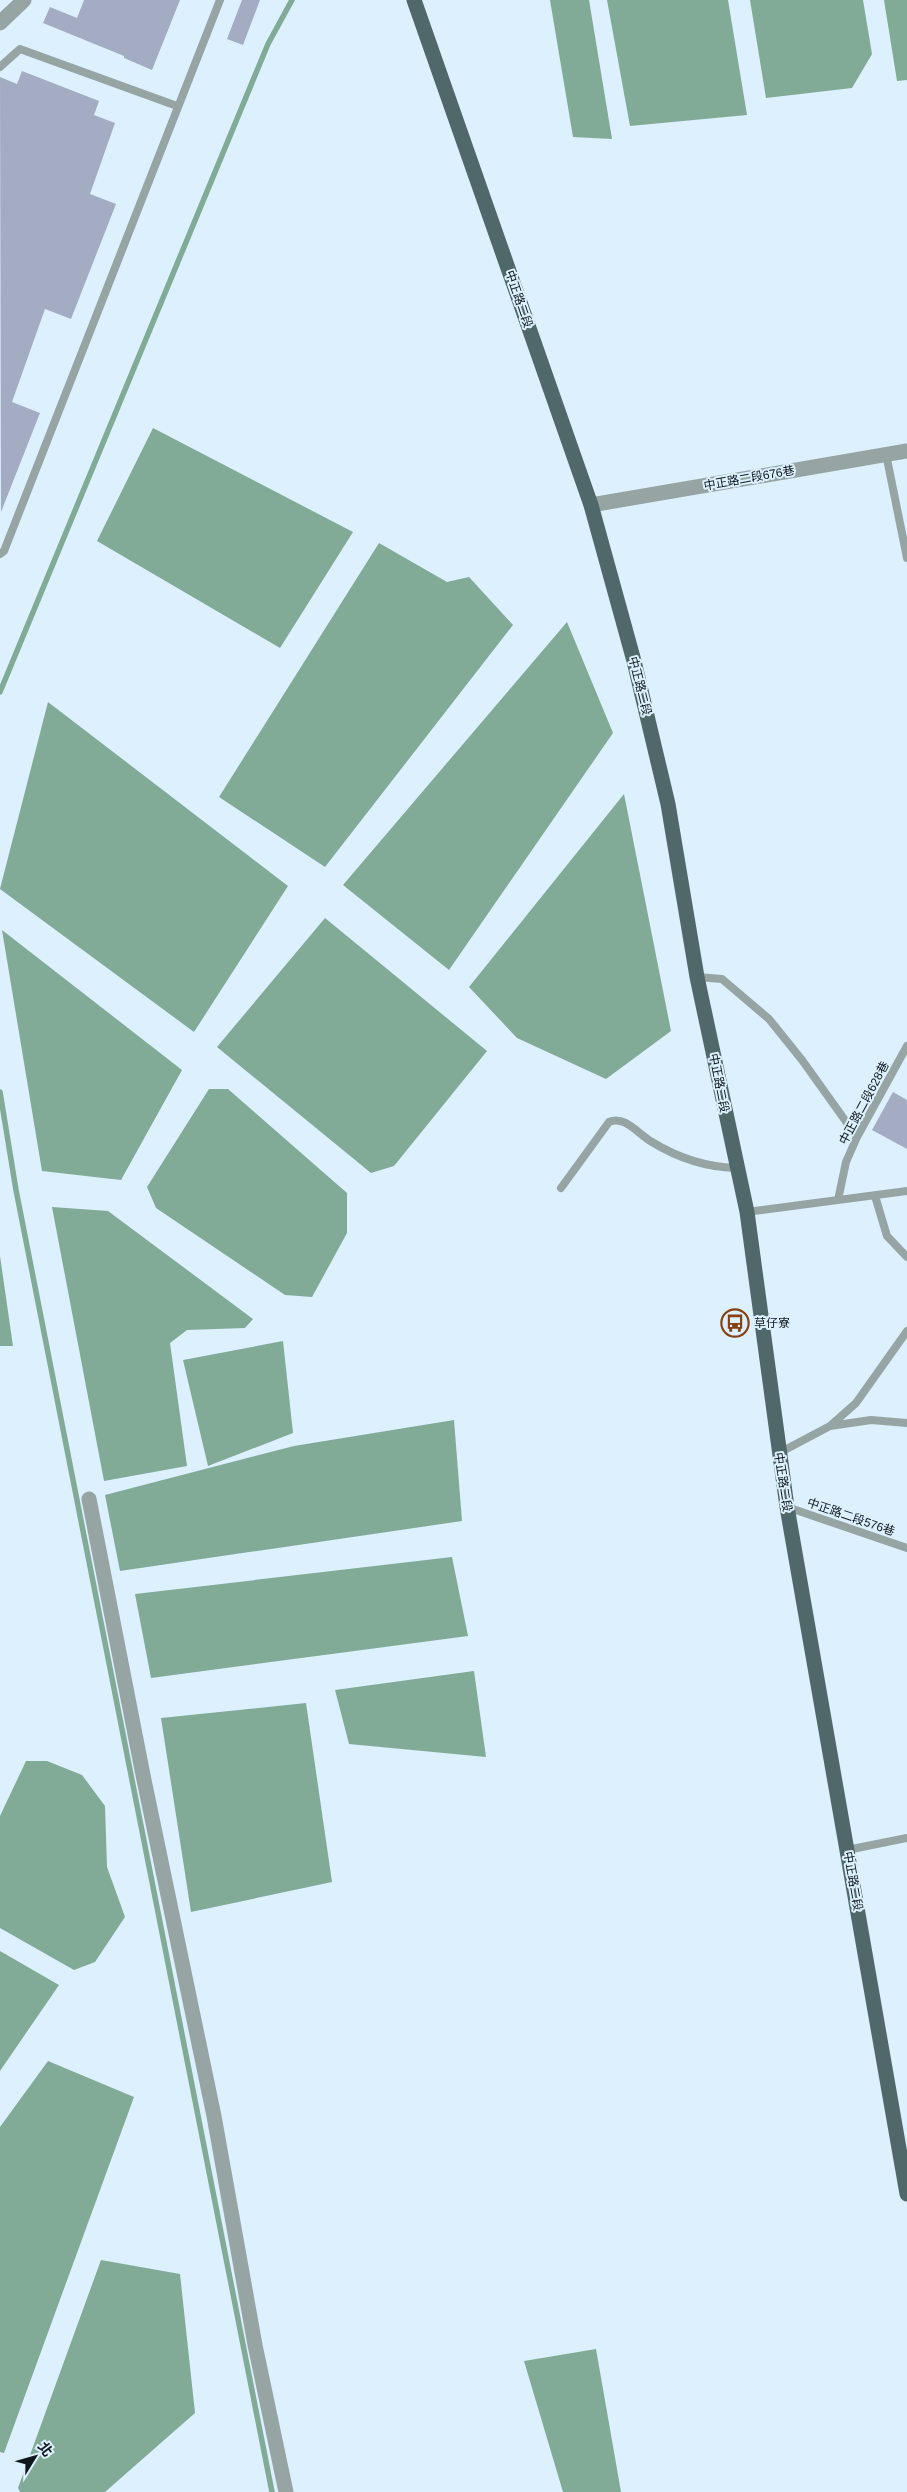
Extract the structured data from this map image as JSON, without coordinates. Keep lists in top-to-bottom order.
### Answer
{
  "streets": {
    "main road": ["中正路二段"],
    "street": ["中正路二段676巷"],
    "lane": ["中正路二段628巷", "中正路二段576巷"]
  },
  "crossings": [
    ["中正路二段", "中正路二段676巷"],
    ["中正路二段", "中正路二段576巷"]
  ],
  "places": {
    "bus stop": ["草仔寮"]
  },
  "north": "top right"
}
